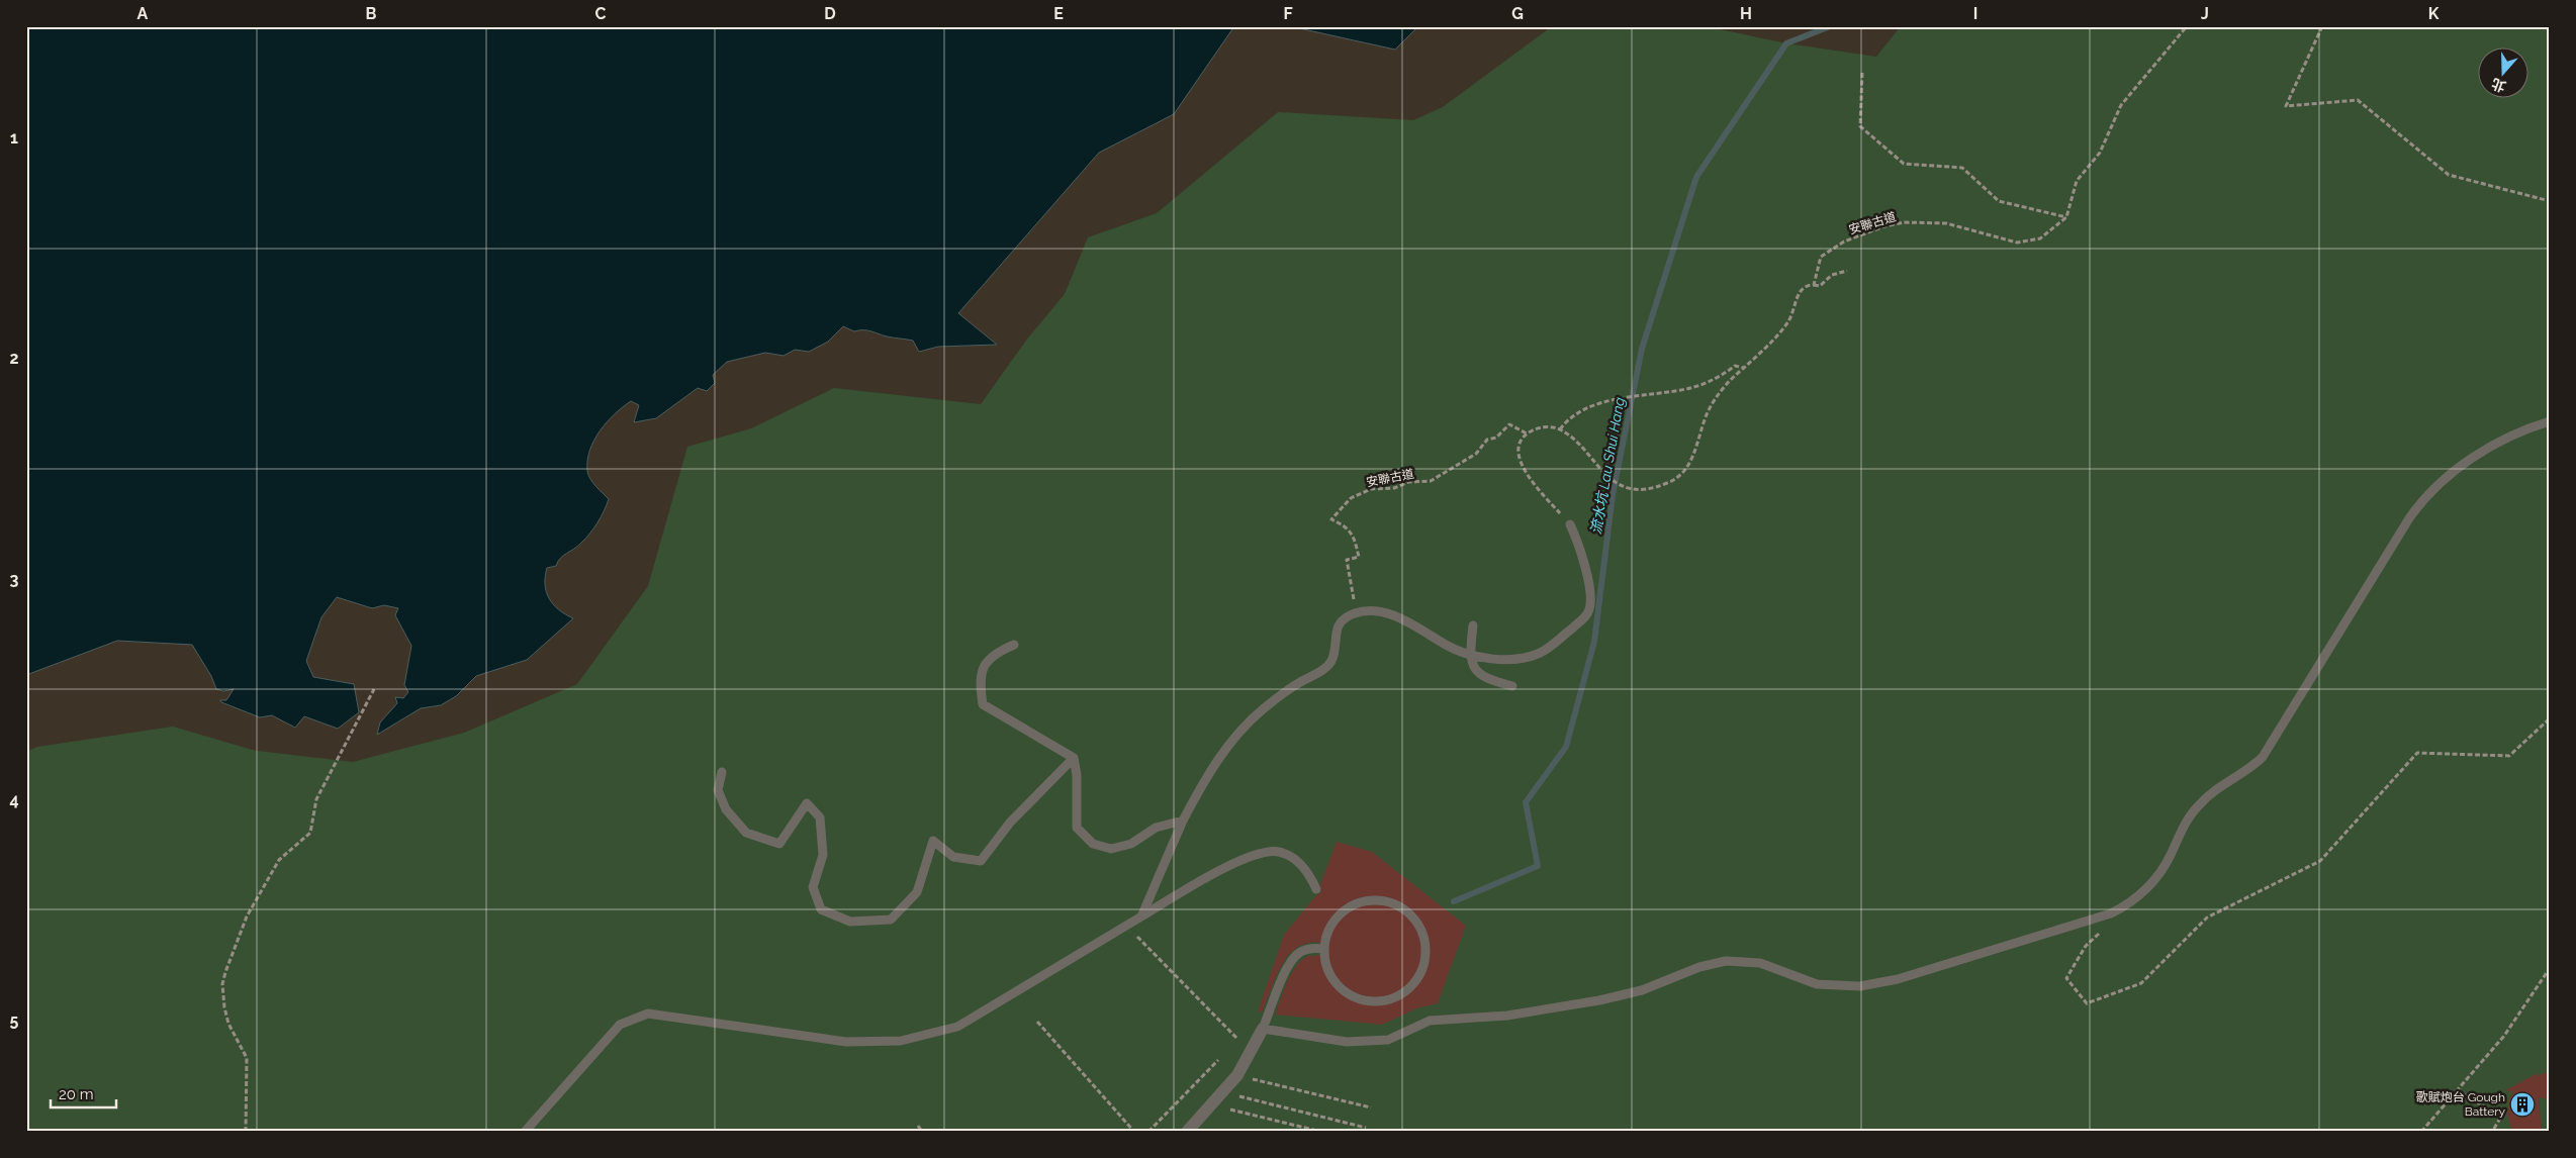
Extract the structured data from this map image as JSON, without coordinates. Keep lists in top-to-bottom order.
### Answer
{
  "streets": {
    "path": ["安聯古道"]
  },
  "water": ["流水坑 Lau Shui Hang"],
  "places": {
    "building": ["歌賦炮台 Gough Battery"]
  },
  "scale_bar": "20 m",
  "north": "bottom",
  "grid": {
    "columns": [
      "A",
      "B",
      "C",
      "D",
      "E",
      "F",
      "G",
      "H",
      "I",
      "J",
      "K"
    ],
    "rows": [
      "1",
      "2",
      "3",
      "4",
      "5"
    ]
  }
}
